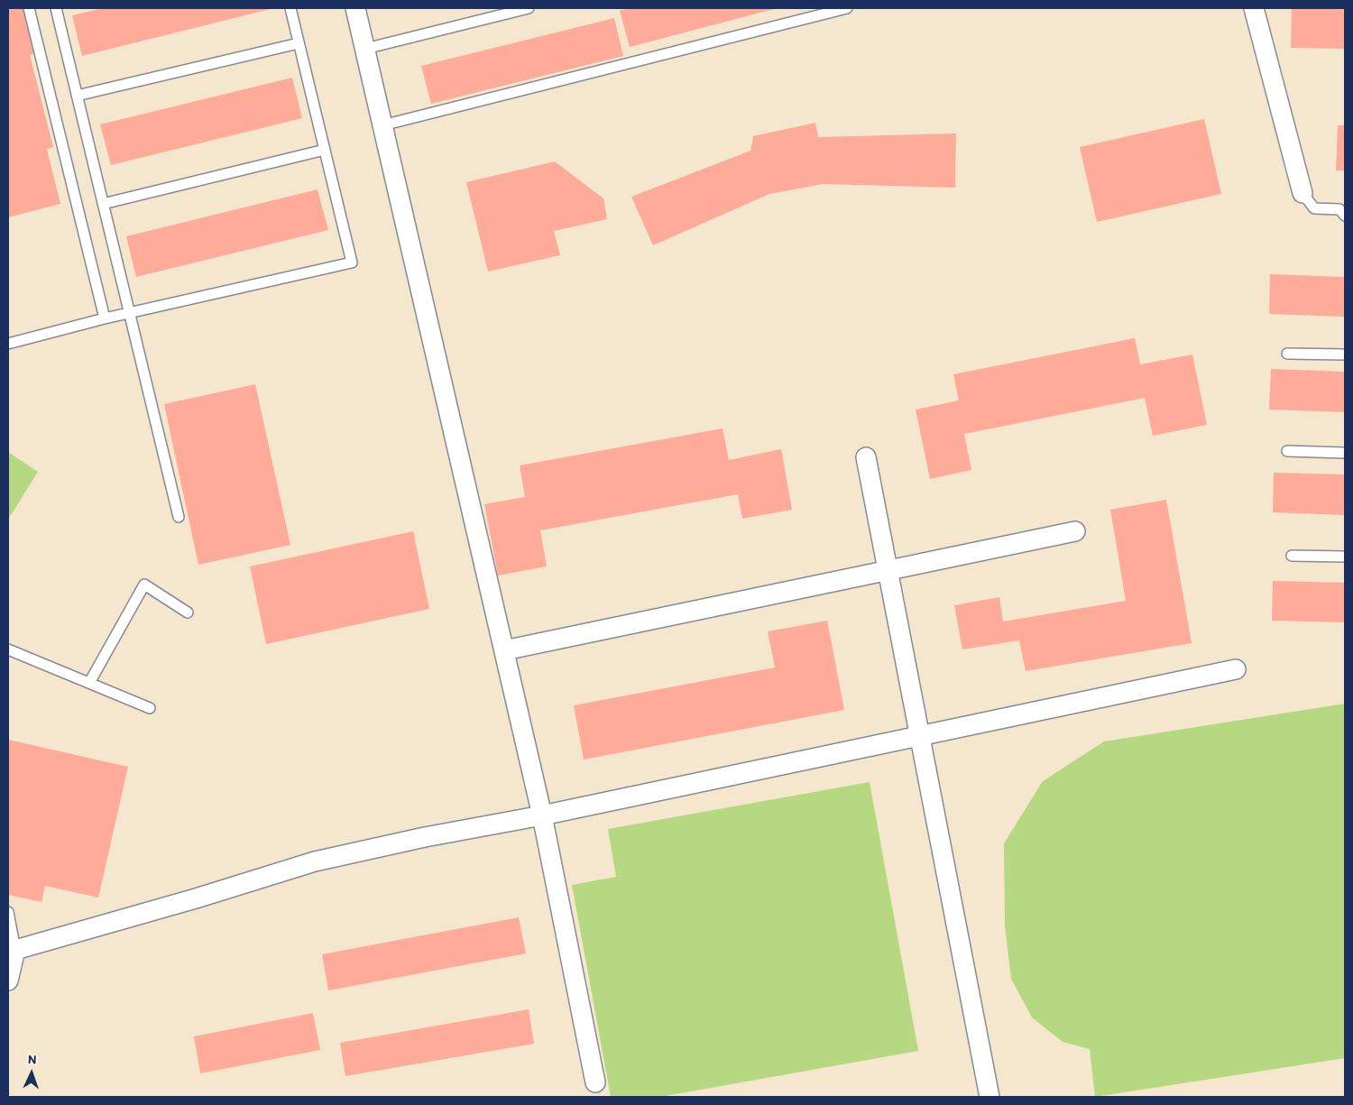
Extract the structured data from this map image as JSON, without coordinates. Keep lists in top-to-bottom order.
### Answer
{
  "north": "top"
}
